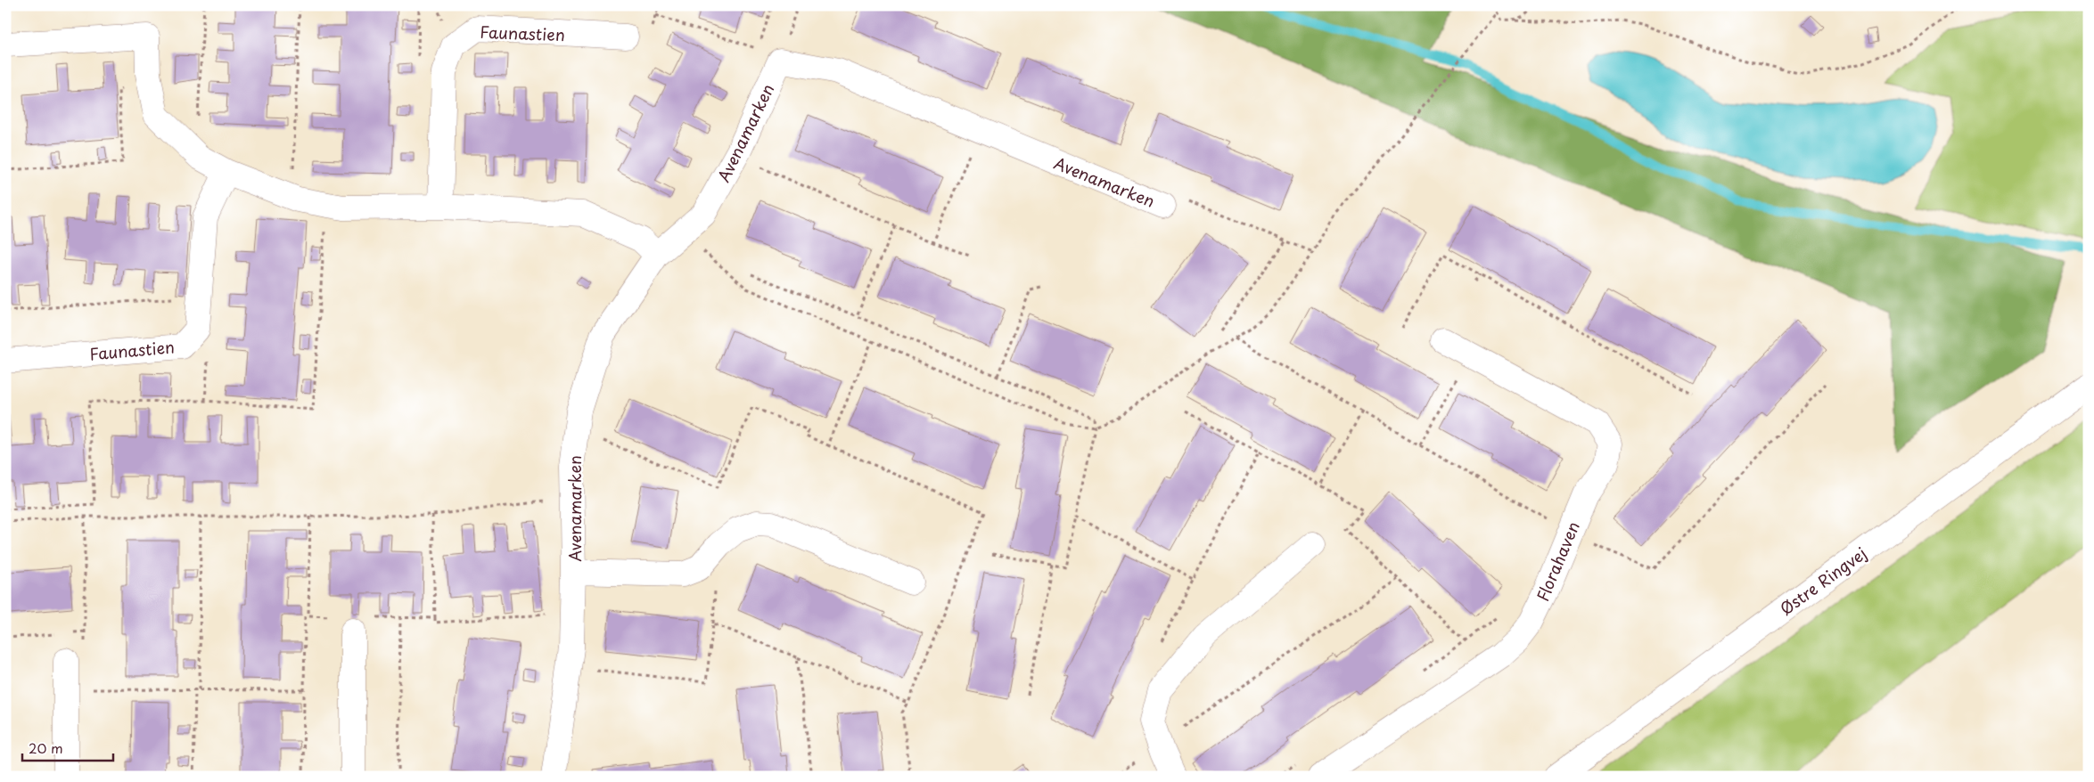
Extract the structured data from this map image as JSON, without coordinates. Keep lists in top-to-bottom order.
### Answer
{
  "streets": {
    "street": [
      "Faunastien",
      "Avenamarken",
      "Florahaven",
      "Østre Ringvej"
    ]
  },
  "scale_bar": "20 m"
}
